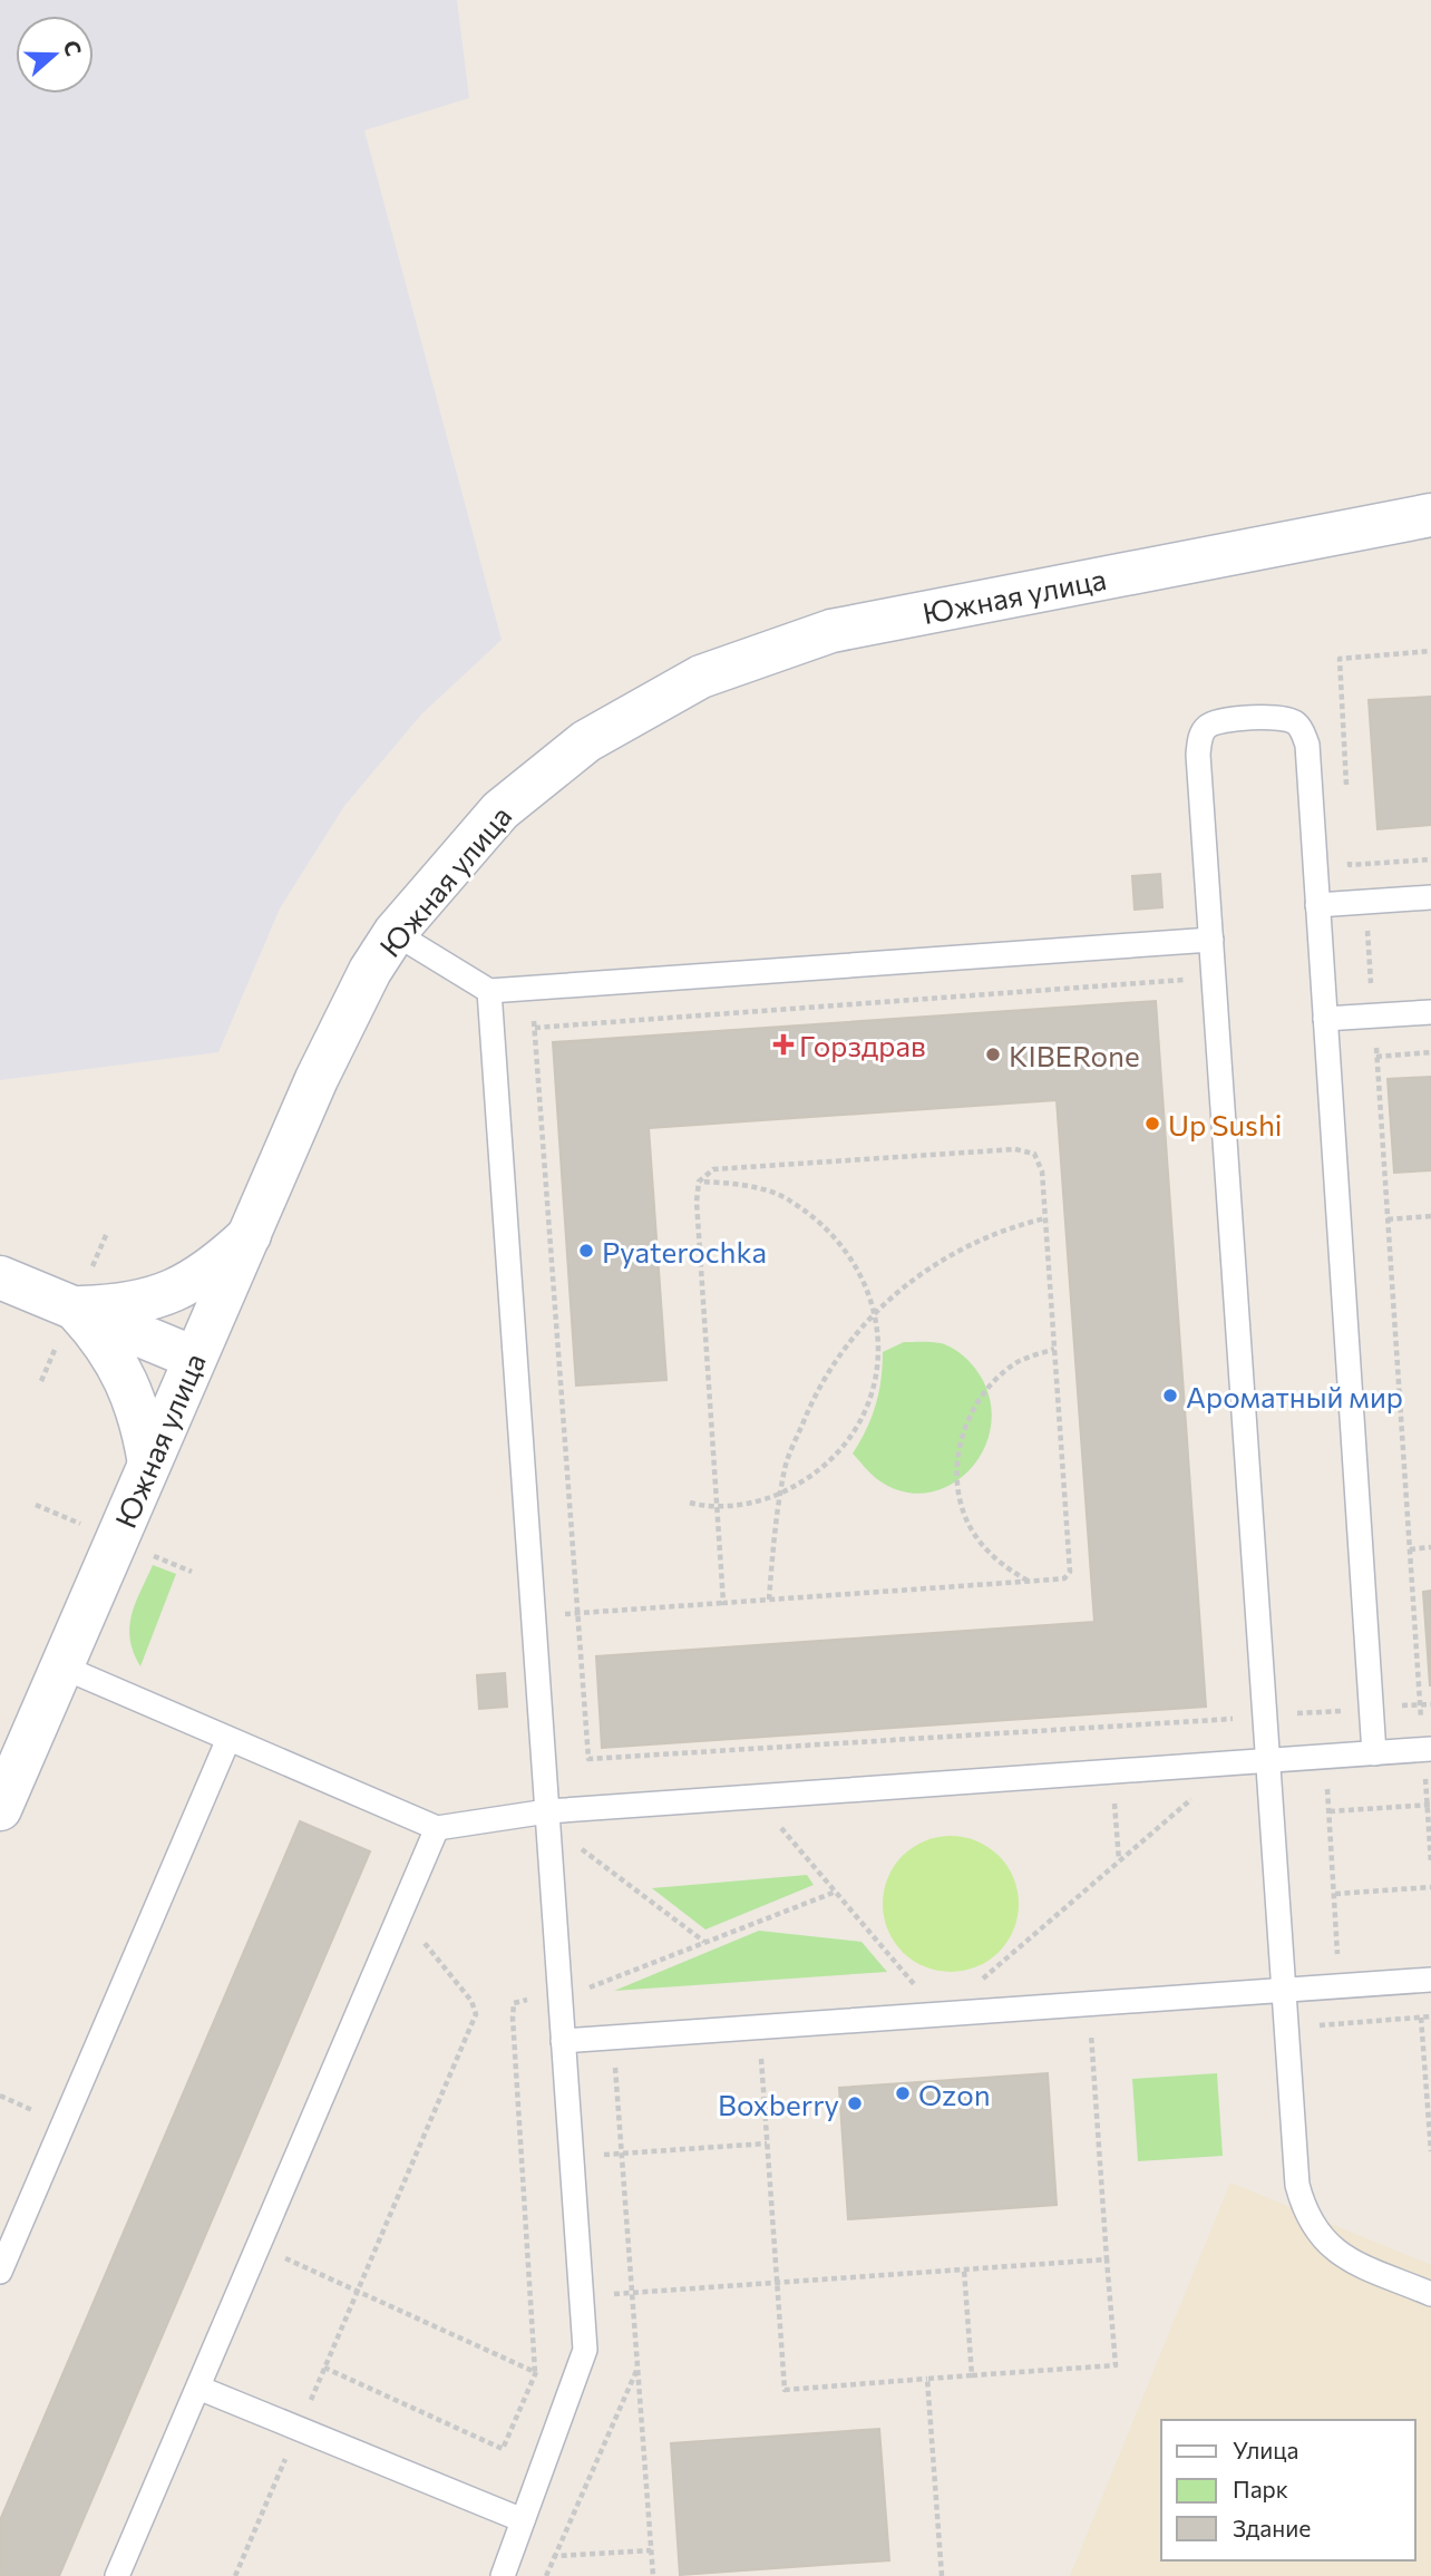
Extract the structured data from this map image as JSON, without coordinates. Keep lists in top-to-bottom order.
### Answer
{
  "streets": {
    "street": ["Южная улица"]
  },
  "places": {
    "health": ["Горздрав"],
    "other": [
      "KIBERone",
      "Up Sushi",
      "Pyaterochka",
      "Ароматный мир",
      "Ozon",
      "Boxberry"
    ]
  },
  "legend": ["Улица", "Парк", "Здание"],
  "north": "right"
}
